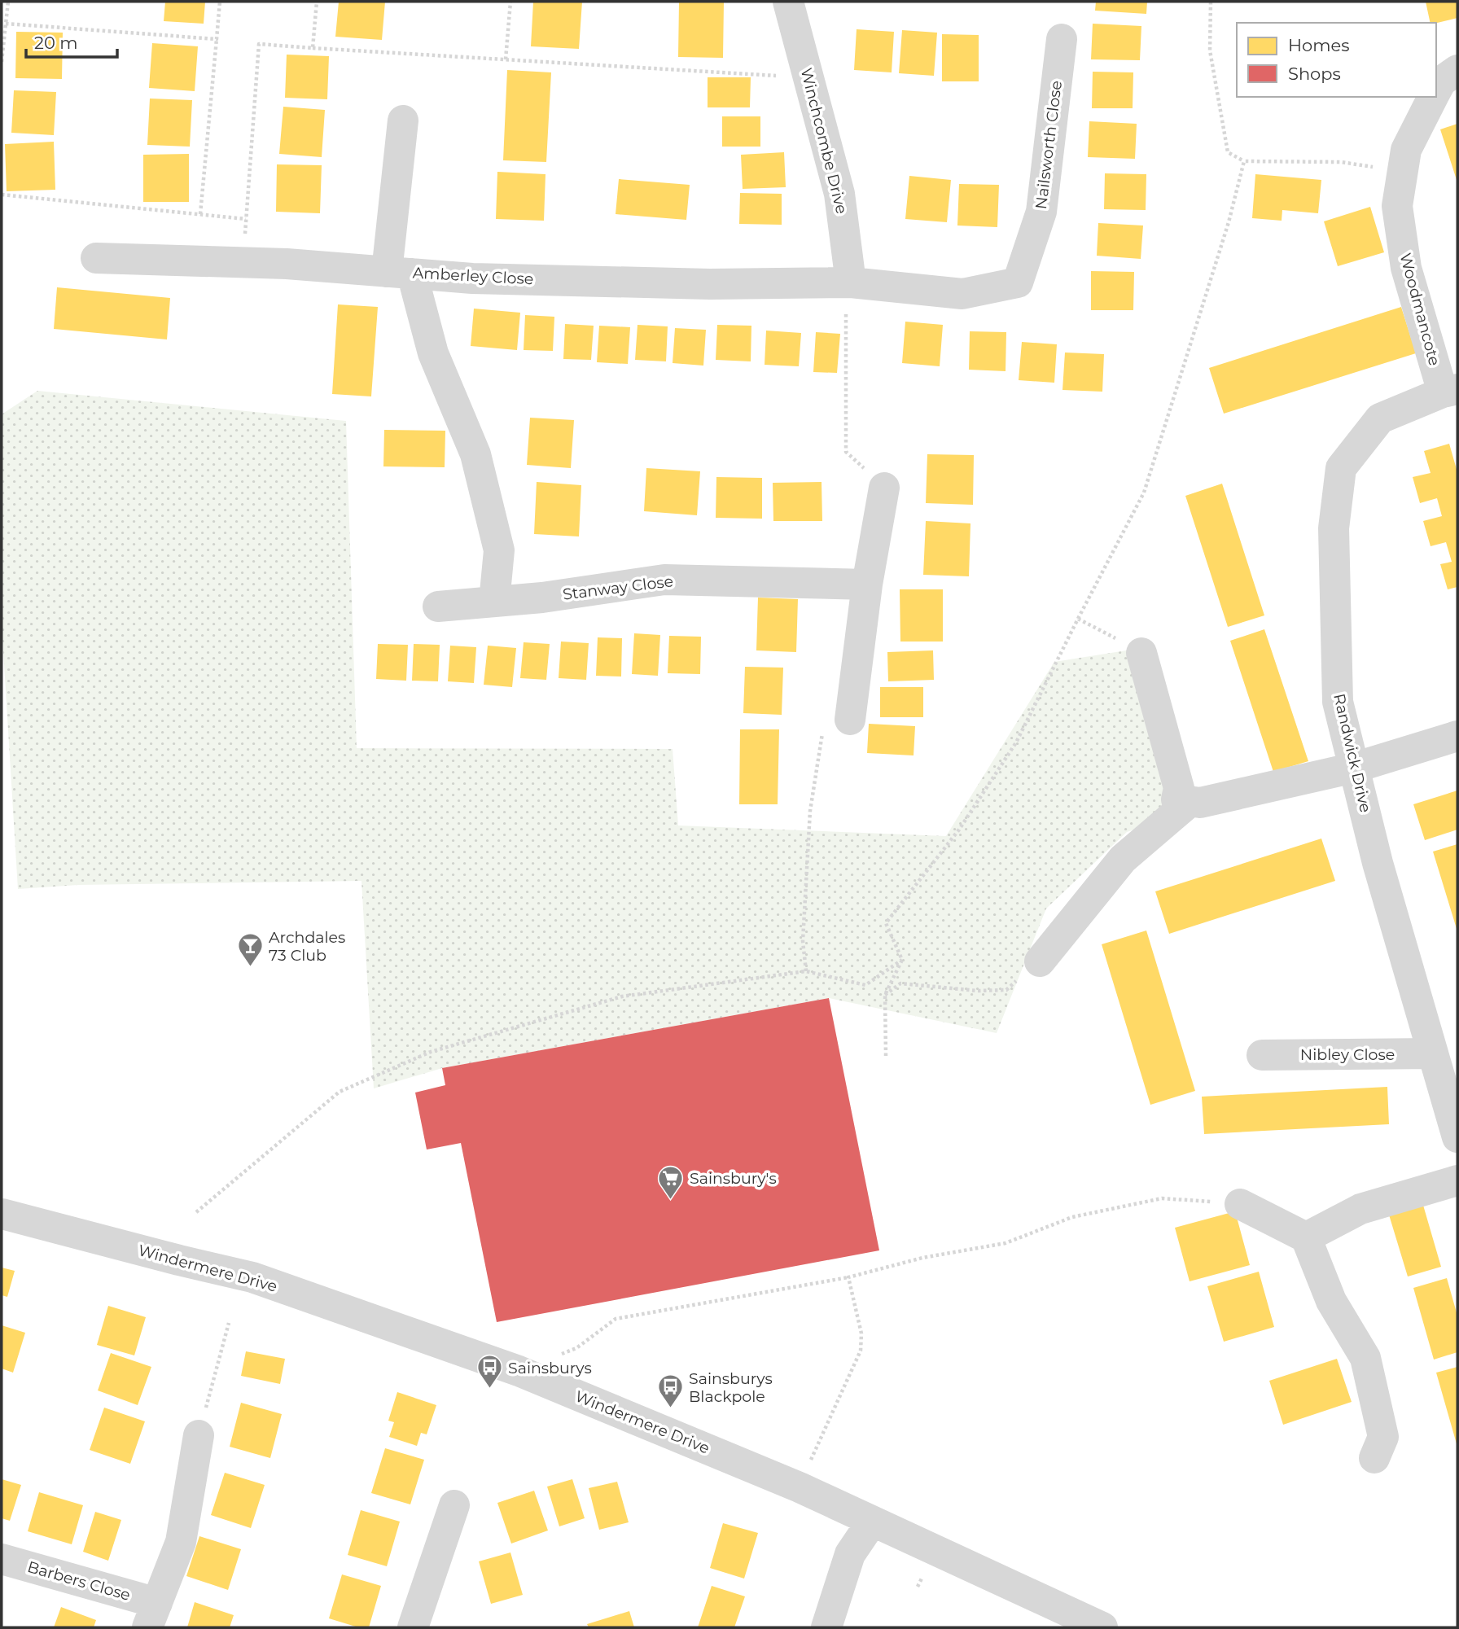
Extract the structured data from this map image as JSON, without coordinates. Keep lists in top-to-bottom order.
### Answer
{
  "streets": {
    "street": [
      "Winchcombe Drive",
      "Nailsworth Close",
      "Amberley Close",
      "Woodmancote",
      "Stanway Close",
      "Randwick Drive",
      "Nibley Close",
      "Windermere Drive",
      "Barbers Close"
    ]
  },
  "crossings": [
    ["Winchcombe Drive", "Nailsworth Close"],
    ["Winchcombe Drive", "Amberley Close"],
    ["Nailsworth Close", "Amberley Close"],
    ["Woodmancote", "Randwick Drive"],
    ["Randwick Drive", "Nibley Close"]
  ],
  "places": {
    "bar": ["Archdales 73 Club"],
    "supermarket": ["Sainsbury's"],
    "bus stop": ["Sainsburys", "Sainsburys Blackpole"]
  },
  "legend": ["Homes", "Shops"],
  "scale_bar": "20 m"
}
